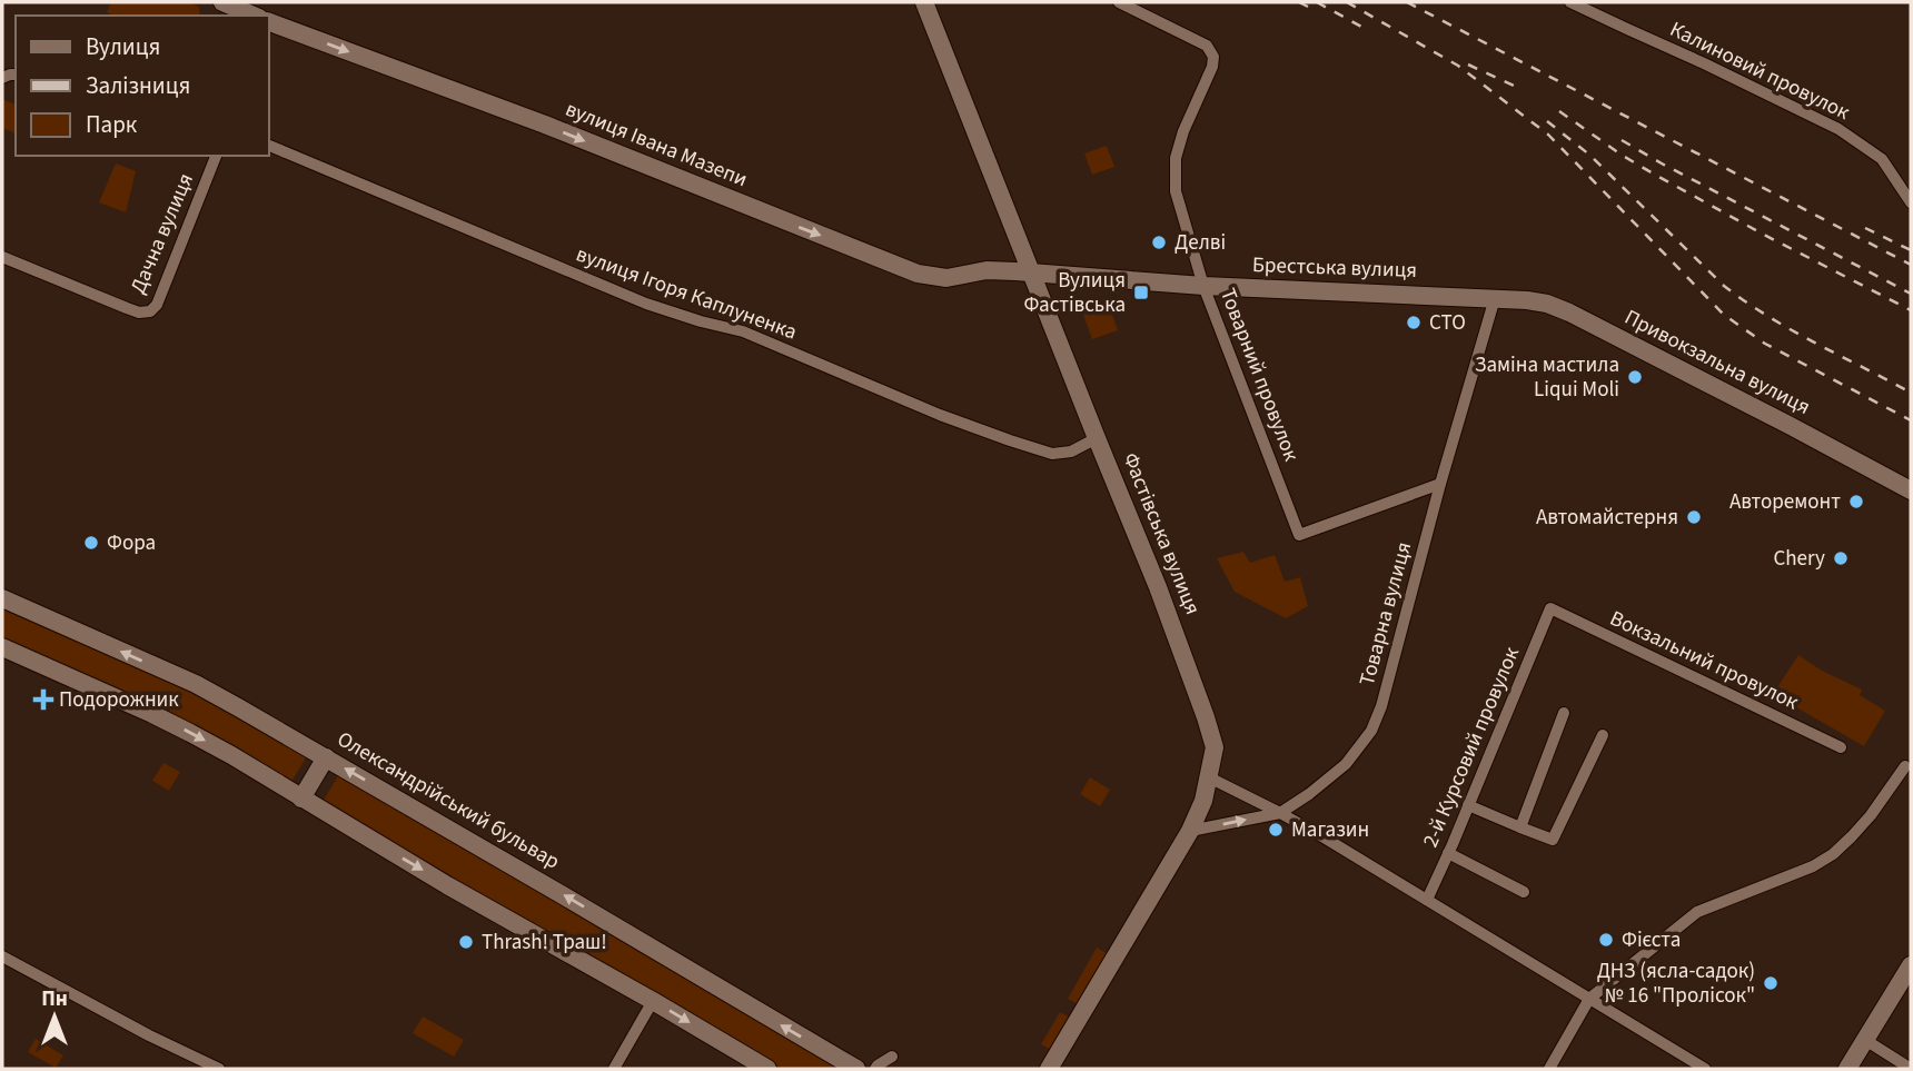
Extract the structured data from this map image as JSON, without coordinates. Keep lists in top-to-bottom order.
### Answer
{
  "streets": {
    "street": [
      "Калиновий провулок",
      "вулиця Івана Мазепи",
      "Дачна вулиця",
      "Брестська вулиця",
      "вулиця Ігоря Каплуненка",
      "Привокзальна вулиця",
      "Товарний провулок",
      "Фастівська вулиця",
      "Товарна вулиця",
      "Вокзальний провулок",
      "2-й Курсовий провулок",
      "Олександрійський бульвар"
    ]
  },
  "crossings": [
    ["вулиця Івана Мазепи", "Брестська вулиця"],
    ["вулиця Івана Мазепи", "Фастівська вулиця"],
    ["Брестська вулиця", "Привокзальна вулиця"],
    ["Брестська вулиця", "Товарний провулок"],
    ["Брестська вулиця", "Фастівська вулиця"],
    ["Брестська вулиця", "Товарна вулиця"],
    ["вулиця Ігоря Каплуненка", "Фастівська вулиця"],
    ["Привокзальна вулиця", "Товарна вулиця"],
    ["Товарний провулок", "Товарна вулиця"],
    ["Фастівська вулиця", "Товарна вулиця"],
    ["Вокзальний провулок", "2-й Курсовий провулок"]
  ],
  "one_way": ["вулиця Івана Мазепи"],
  "places": {
    "other": [
      "Делві",
      "СТО",
      "Заміна мастила Liqui Moli",
      "Авторемонт",
      "Автомайстерня",
      "Фора",
      "Chery",
      "Магазин",
      "Фієста",
      "Thrash! Траш!",
      "ДНЗ (ясла-садок) № 16 \"Пролісок\""
    ],
    "transit": ["Вулиця Фастівська"],
    "health": ["Подорожник"]
  },
  "legend": ["Вулиця", "Залізниця", "Парк"],
  "north": "top"
}
